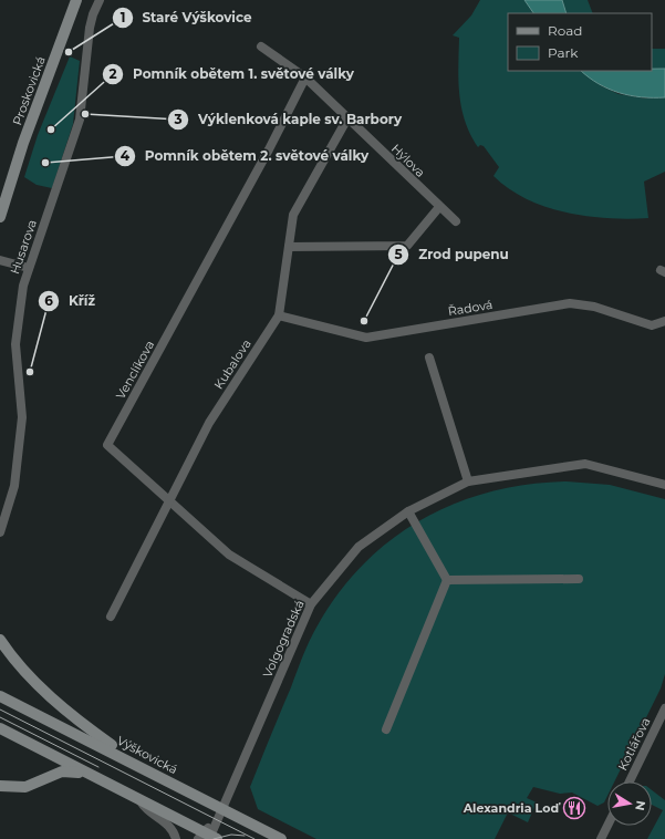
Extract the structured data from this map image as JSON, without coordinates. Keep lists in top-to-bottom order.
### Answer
{
  "streets": {
    "street": [
      "Proskovická",
      "Hýlova",
      "Husarova",
      "Řadová",
      "Kubalova",
      "Venclíkova",
      "Volgogradská",
      "Kotlářova",
      "Výškovická"
    ]
  },
  "crossings": [
    ["Hýlova", "Kubalova"],
    ["Hýlova", "Venclíkova"],
    ["Řadová", "Kubalova"],
    ["Kubalova", "Venclíkova"],
    ["Venclíkova", "Volgogradská"],
    ["Volgogradská", "Výškovická"]
  ],
  "places": {
    "other": [
      "Staré Výškovice",
      "Výklenková kaple sv. Barbory",
      "Pomník obětem 1. světové války",
      "Pomník obětem 2. světové války",
      "Zrod pupenu",
      "Kříž"
    ],
    "restaurant": ["Alexandria Loď"]
  },
  "legend": ["Road", "Park"],
  "north": "right"
}
